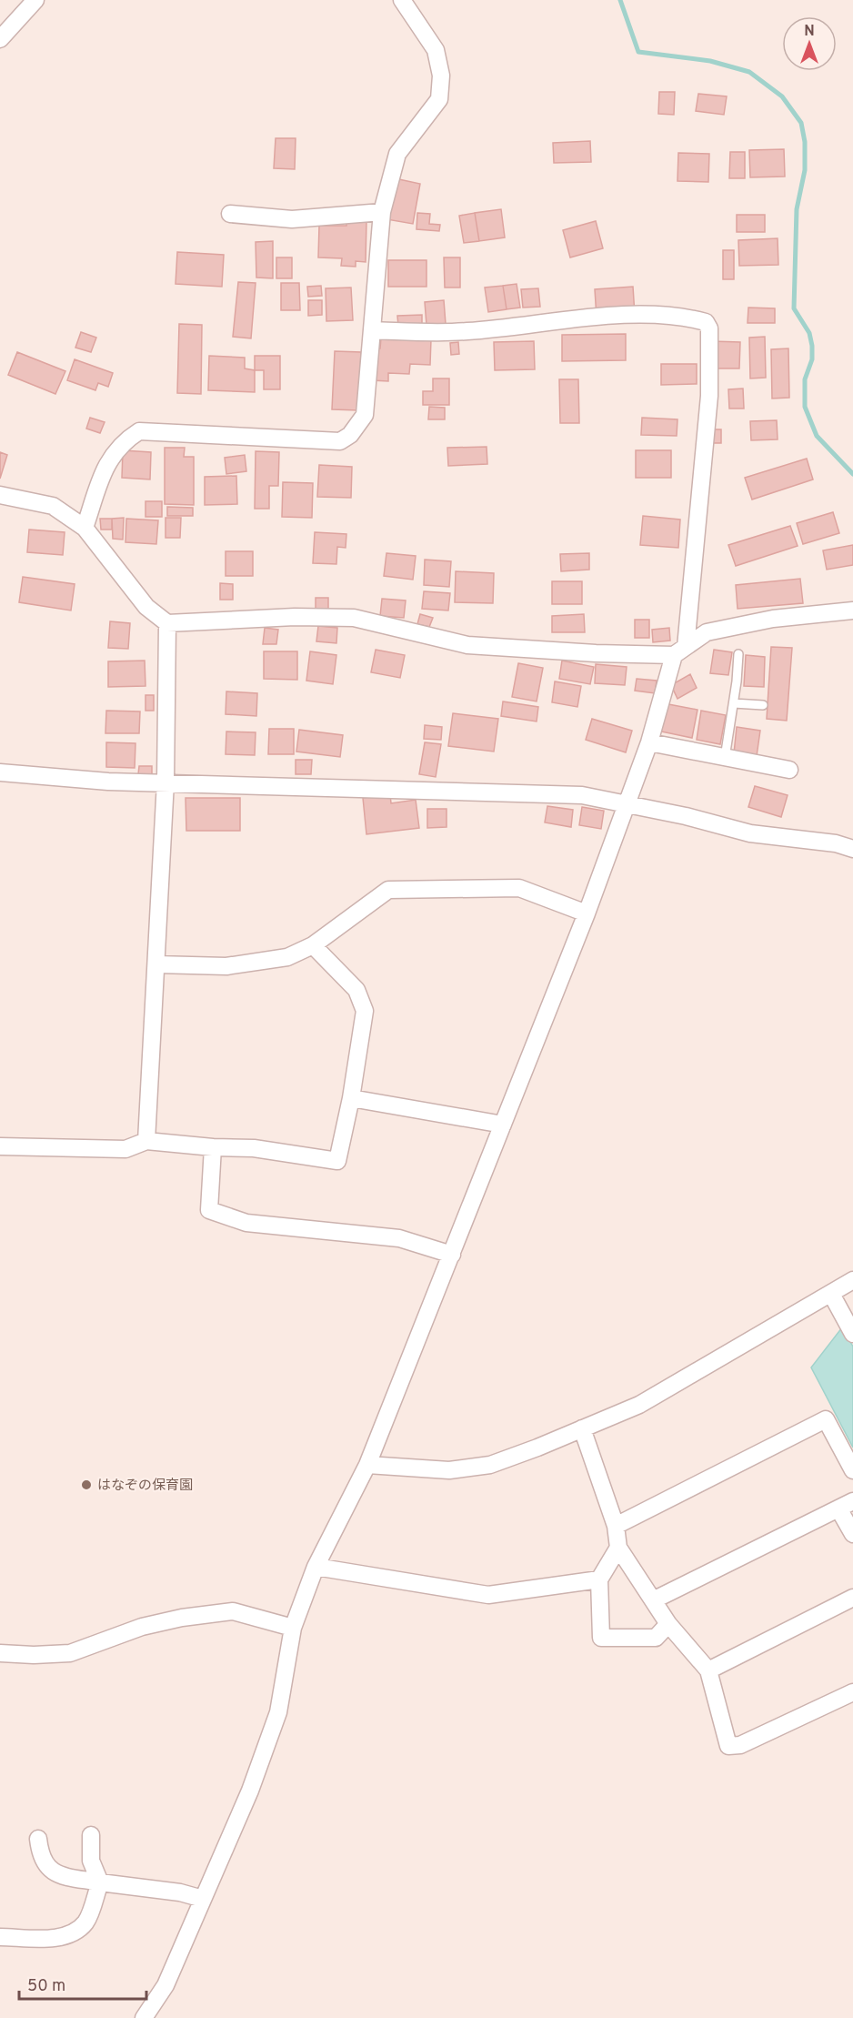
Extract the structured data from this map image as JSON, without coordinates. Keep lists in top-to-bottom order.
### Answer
{
  "places": ["はなぞの保育園"],
  "scale_bar": "50 m",
  "north": "top"
}
